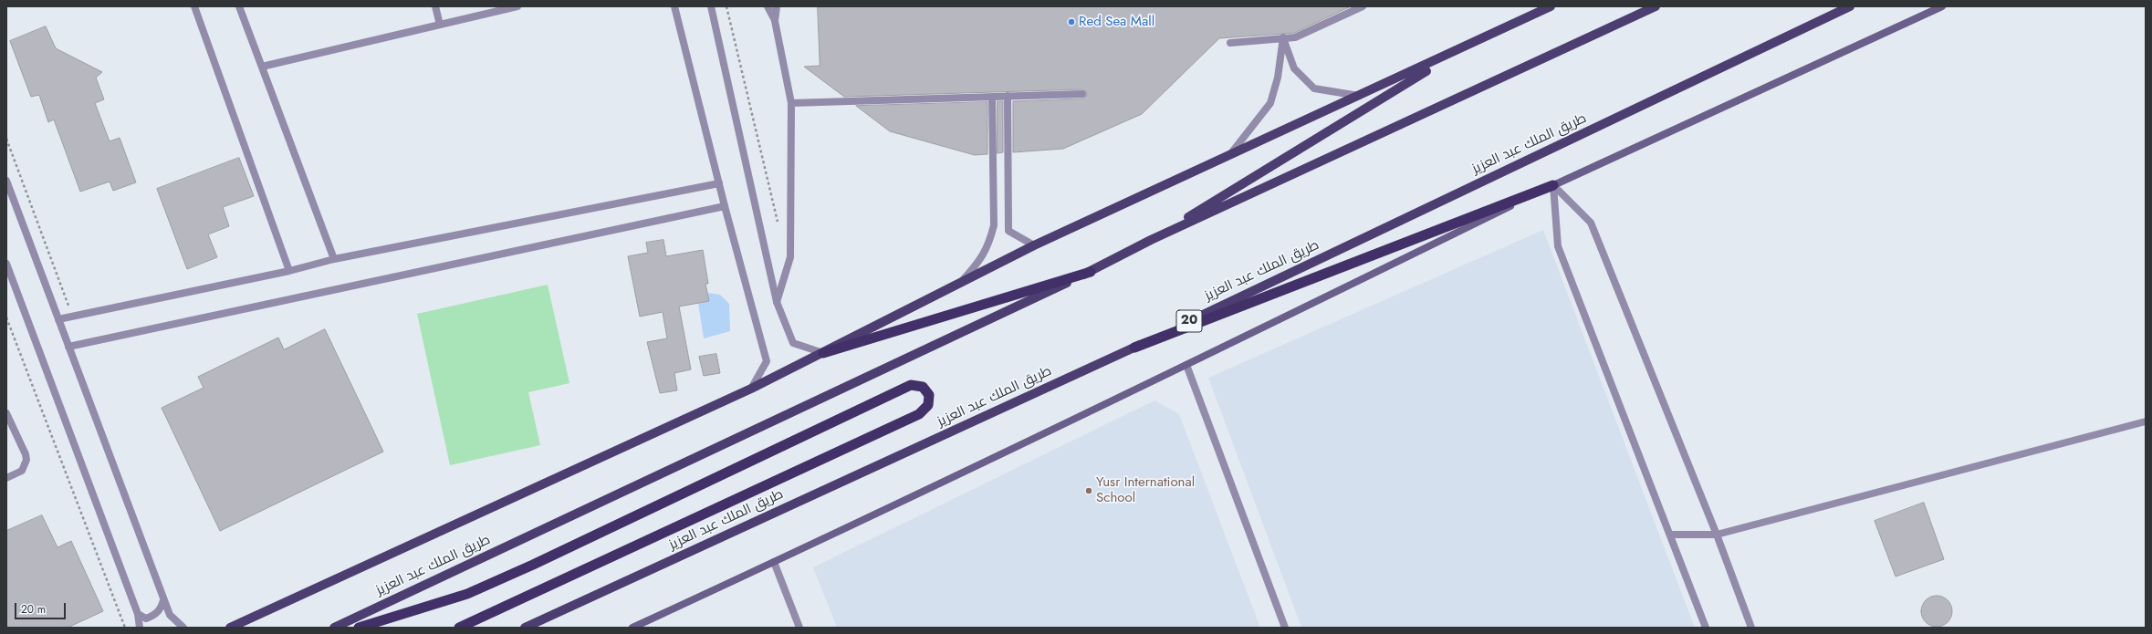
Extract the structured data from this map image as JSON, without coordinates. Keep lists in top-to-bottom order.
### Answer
{
  "streets": {
    "main road": ["طريق الملك عبد العزيز", "20"]
  },
  "places": ["Red Sea Mall", "Yusr International School"],
  "scale_bar": "20 m"
}
